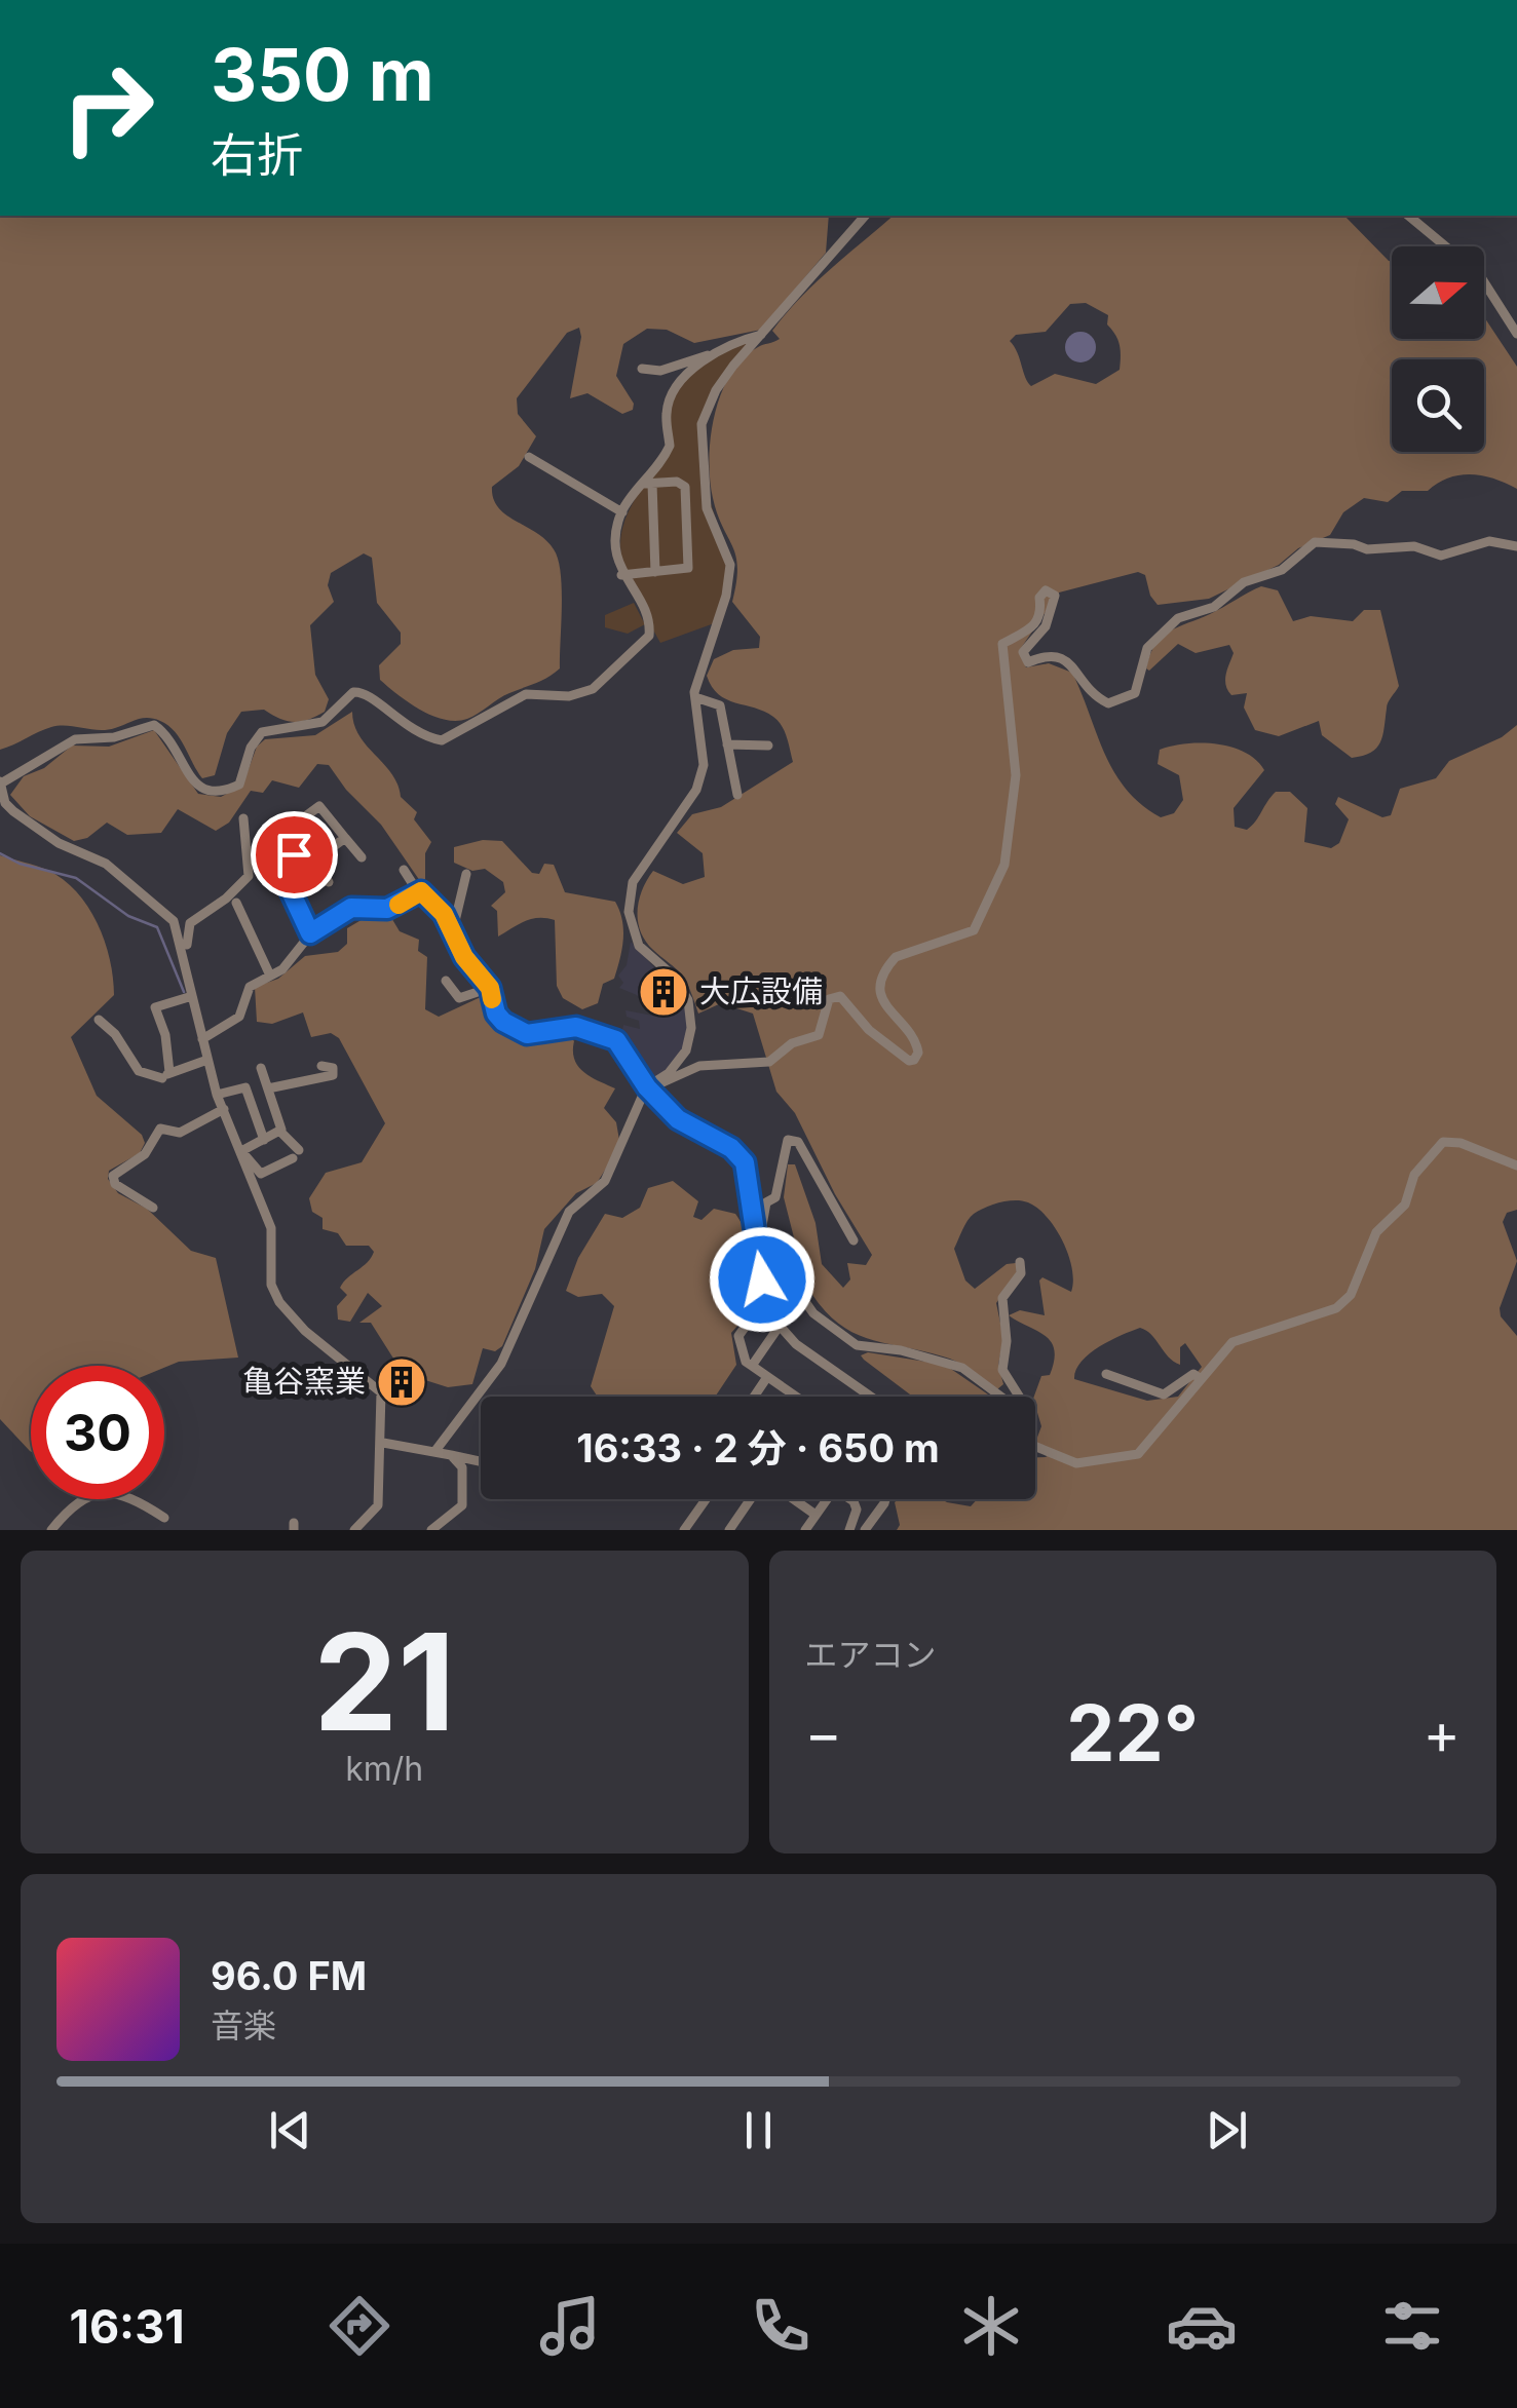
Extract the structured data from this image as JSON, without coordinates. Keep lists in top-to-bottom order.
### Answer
{
  "places": {
    "building": ["大広設備", "亀谷窯業"]
  },
  "north": "right",
  "page": {
    "turn": ["350 m", "右折"],
    "limit": "30",
    "trip": "16:33 · 2 分 · 650 m",
    "tile": [
      ["21", "km/h"],
      "エアコン"
    ],
    "heat": ["−", "22°", "+"],
    "song": ["96.0 FM", "音楽"],
    "tabs": "16:31"
  }
}
